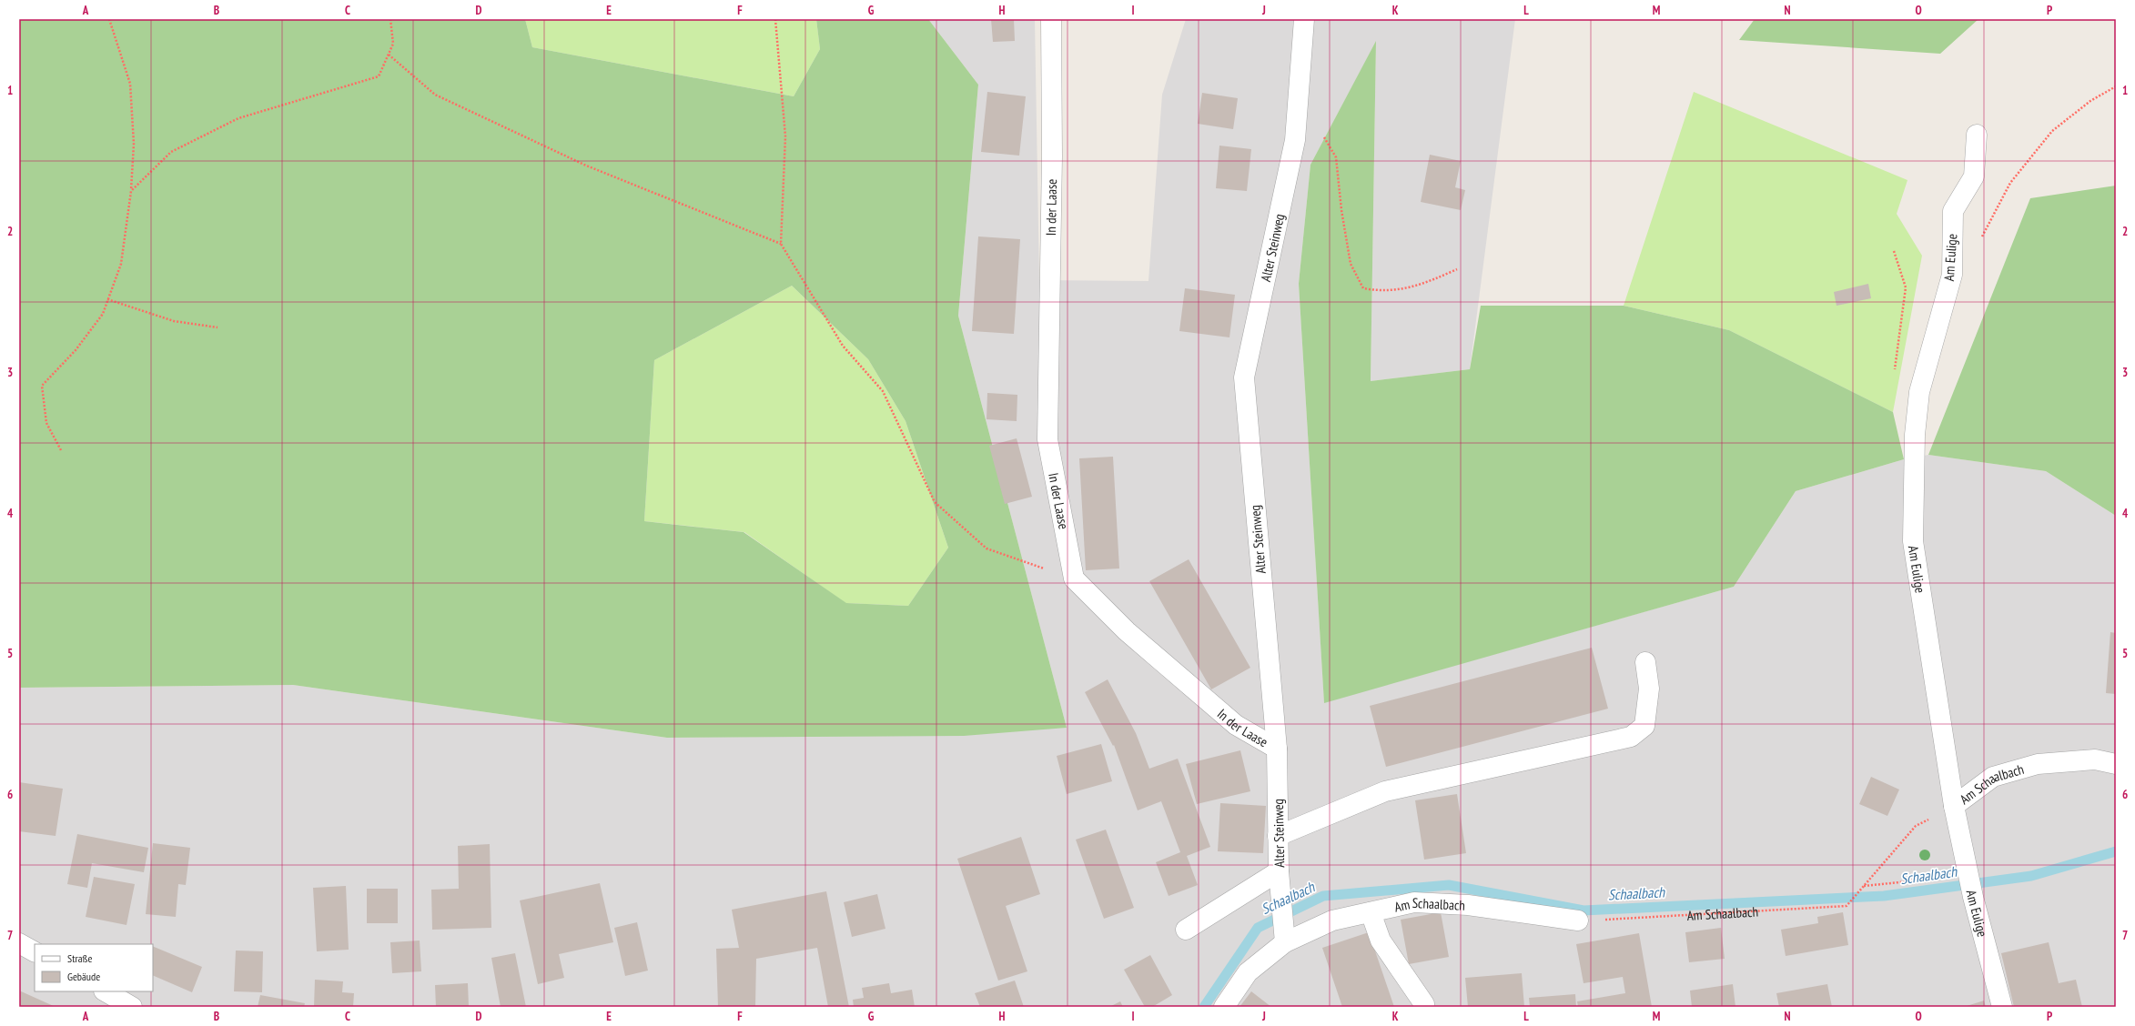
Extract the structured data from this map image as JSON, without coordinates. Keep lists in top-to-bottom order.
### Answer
{
  "streets": {
    "street": [
      "In der Laase",
      "Alter Steinweg",
      "Am Eulige",
      "Am Schaalbach"
    ]
  },
  "crossings": [
    ["In der Laase", "Alter Steinweg"],
    ["Alter Steinweg", "Am Schaalbach"],
    ["Am Eulige", "Am Schaalbach"]
  ],
  "water": ["Schaalbach"],
  "legend": ["Straße", "Gebäude"],
  "grid": {
    "columns": [
      "A",
      "B",
      "C",
      "D",
      "E",
      "F",
      "G",
      "H",
      "I",
      "J",
      "K",
      "L",
      "M",
      "N",
      "O",
      "P"
    ],
    "rows": [
      "1",
      "2",
      "3",
      "4",
      "5",
      "6",
      "7"
    ]
  }
}
